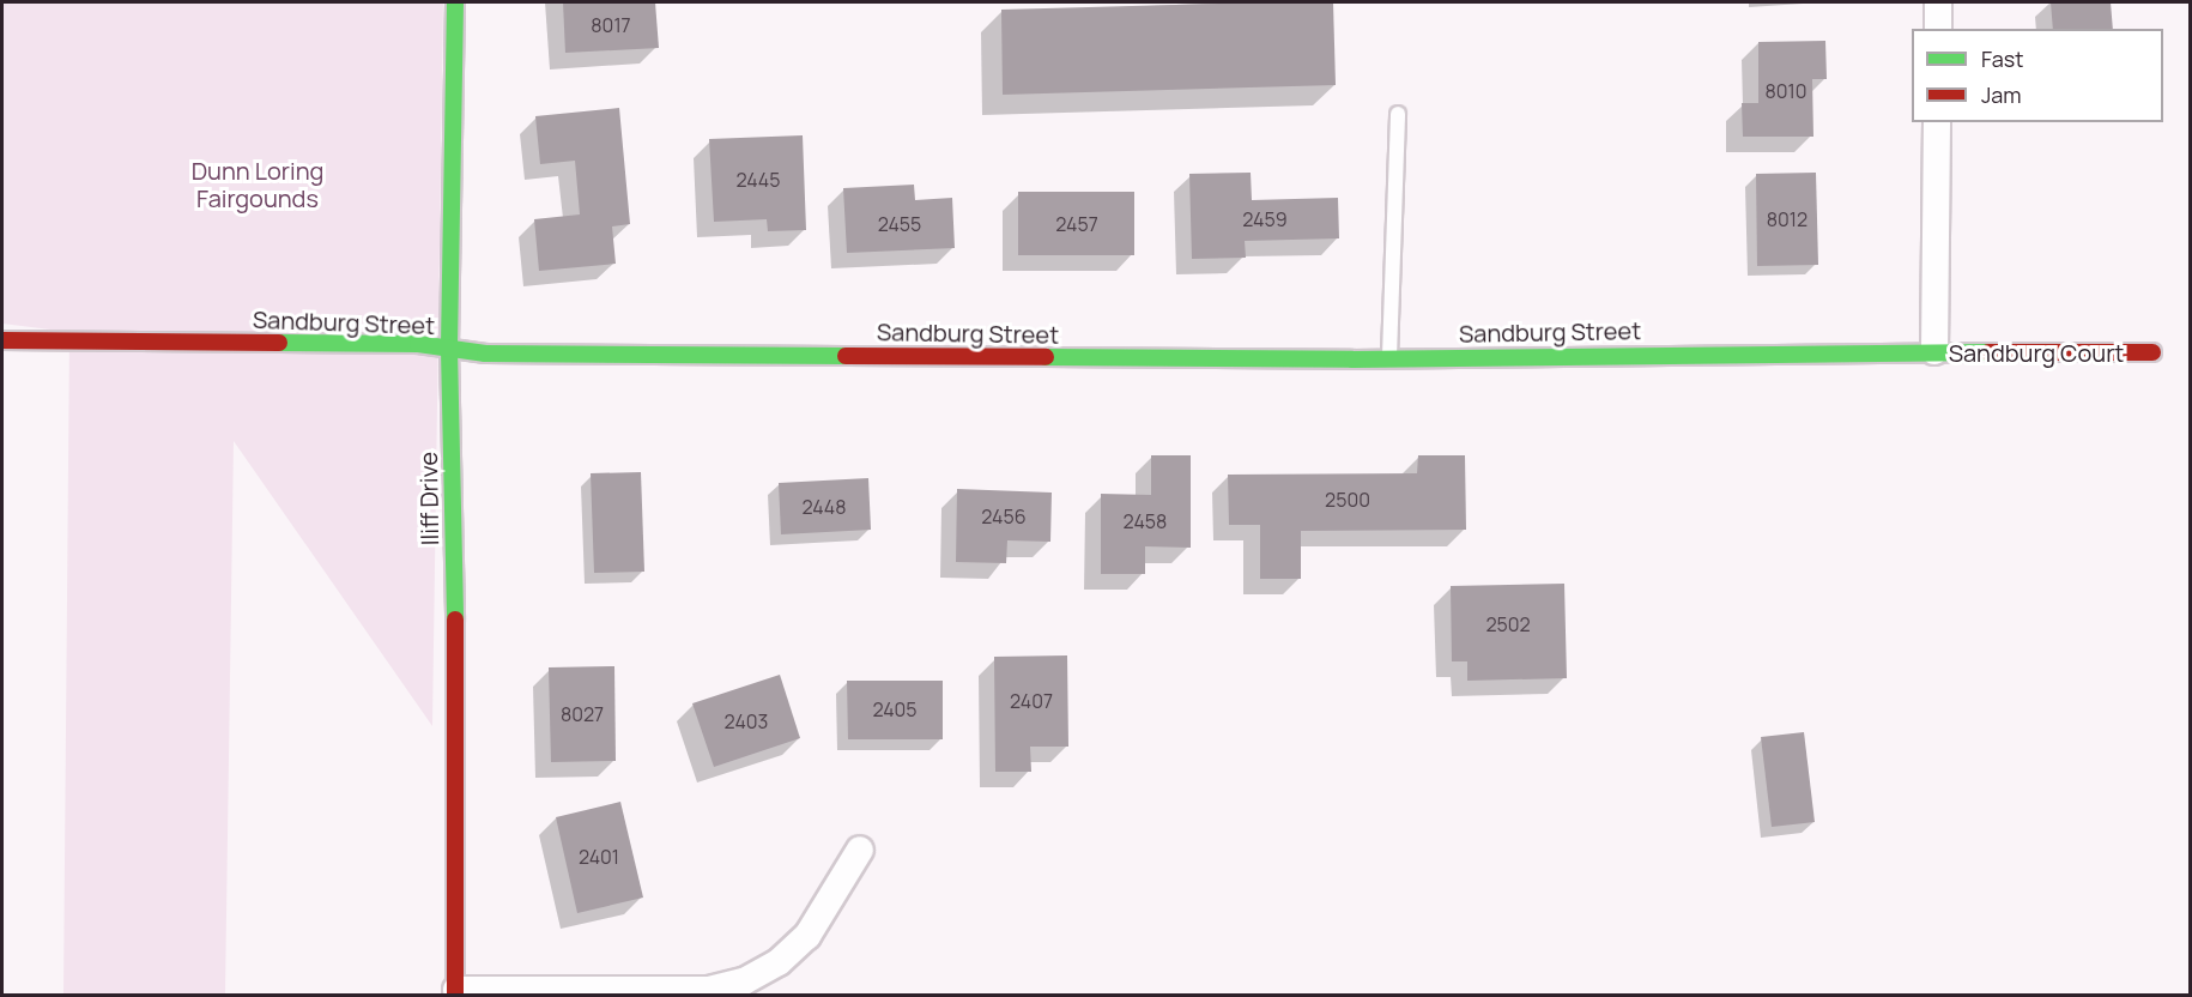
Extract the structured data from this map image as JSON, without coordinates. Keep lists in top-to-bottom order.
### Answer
{
  "streets": {
    "street": ["Sandburg Street", "Sandburg Court", "Iliff Drive"]
  },
  "crossings": [
    ["Sandburg Street", "Sandburg Court"],
    ["Sandburg Street", "Iliff Drive"]
  ],
  "parks": ["Dunn Loring Fairgounds"],
  "house_numbers": [
    "8017",
    "8010",
    "2445",
    "2459",
    "8012",
    "2455",
    "2457",
    "2500",
    "2448",
    "2456",
    "2458",
    "2502",
    "2407",
    "2405",
    "8027",
    "2403",
    "2401"
  ],
  "legend": ["Fast", "Jam"]
}
